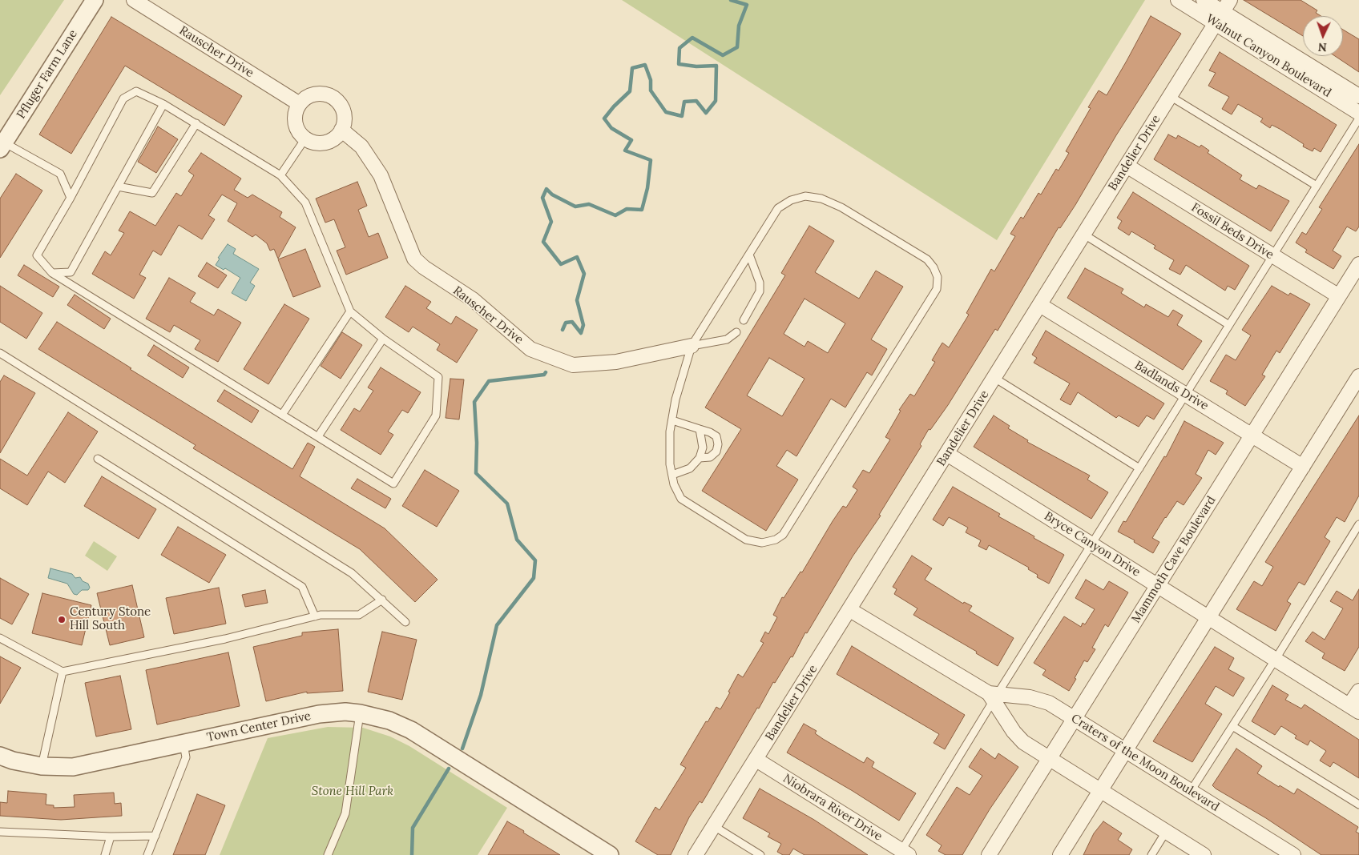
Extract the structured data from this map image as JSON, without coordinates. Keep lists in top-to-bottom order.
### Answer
{
  "streets": {
    "street": [
      "Rauscher Drive",
      "Walnut Canyon Boulevard",
      "Pfluger Farm Lane",
      "Bandelier Drive",
      "Fossil Beds Drive",
      "Badlands Drive",
      "Bryce Canyon Drive",
      "Mammoth Cave Boulevard",
      "Town Center Drive",
      "Craters of the Moon Boulevard",
      "Niobrara River Drive"
    ]
  },
  "crossings": [
    ["Walnut Canyon Boulevard", "Bandelier Drive"],
    ["Bandelier Drive", "Fossil Beds Drive"],
    ["Bandelier Drive", "Badlands Drive"],
    ["Bandelier Drive", "Bryce Canyon Drive"],
    ["Bandelier Drive", "Craters of the Moon Boulevard"],
    ["Bandelier Drive", "Niobrara River Drive"],
    ["Fossil Beds Drive", "Mammoth Cave Boulevard"],
    ["Badlands Drive", "Mammoth Cave Boulevard"],
    ["Bryce Canyon Drive", "Mammoth Cave Boulevard"],
    ["Mammoth Cave Boulevard", "Craters of the Moon Boulevard"]
  ],
  "parks": ["Stone Hill Park"],
  "places": ["Century Stone Hill South"],
  "north": "bottom"
}
